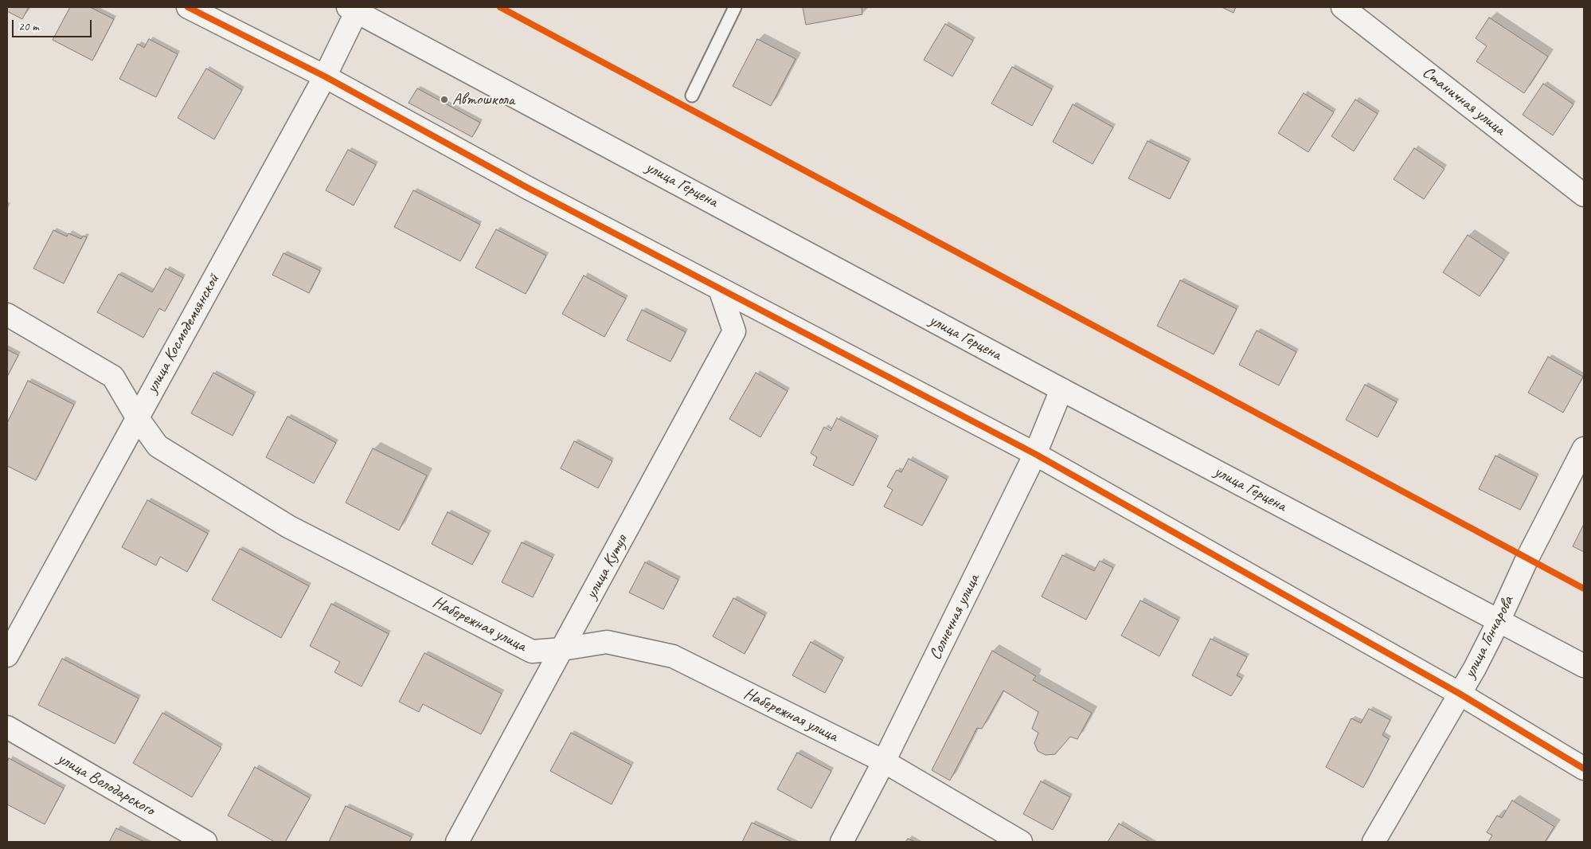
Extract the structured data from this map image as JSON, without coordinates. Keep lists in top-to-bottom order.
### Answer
{
  "streets": {
    "street": [
      "Станичная улица",
      "улица Герцена",
      "улица Космодемьянской",
      "улица Кутуя",
      "Солнечная улица",
      "Набережная улица",
      "улица Гончарова",
      "улица Володарского"
    ]
  },
  "crossings": [
    ["улица Герцена", "улица Космодемьянской"],
    ["улица Герцена", "Солнечная улица"],
    ["улица Герцена", "улица Гончарова"],
    ["улица Космодемьянской", "Набережная улица"],
    ["улица Кутуя", "Набережная улица"],
    ["Солнечная улица", "Набережная улица"]
  ],
  "places": ["Автошкола"],
  "scale_bar": "20 m"
}
